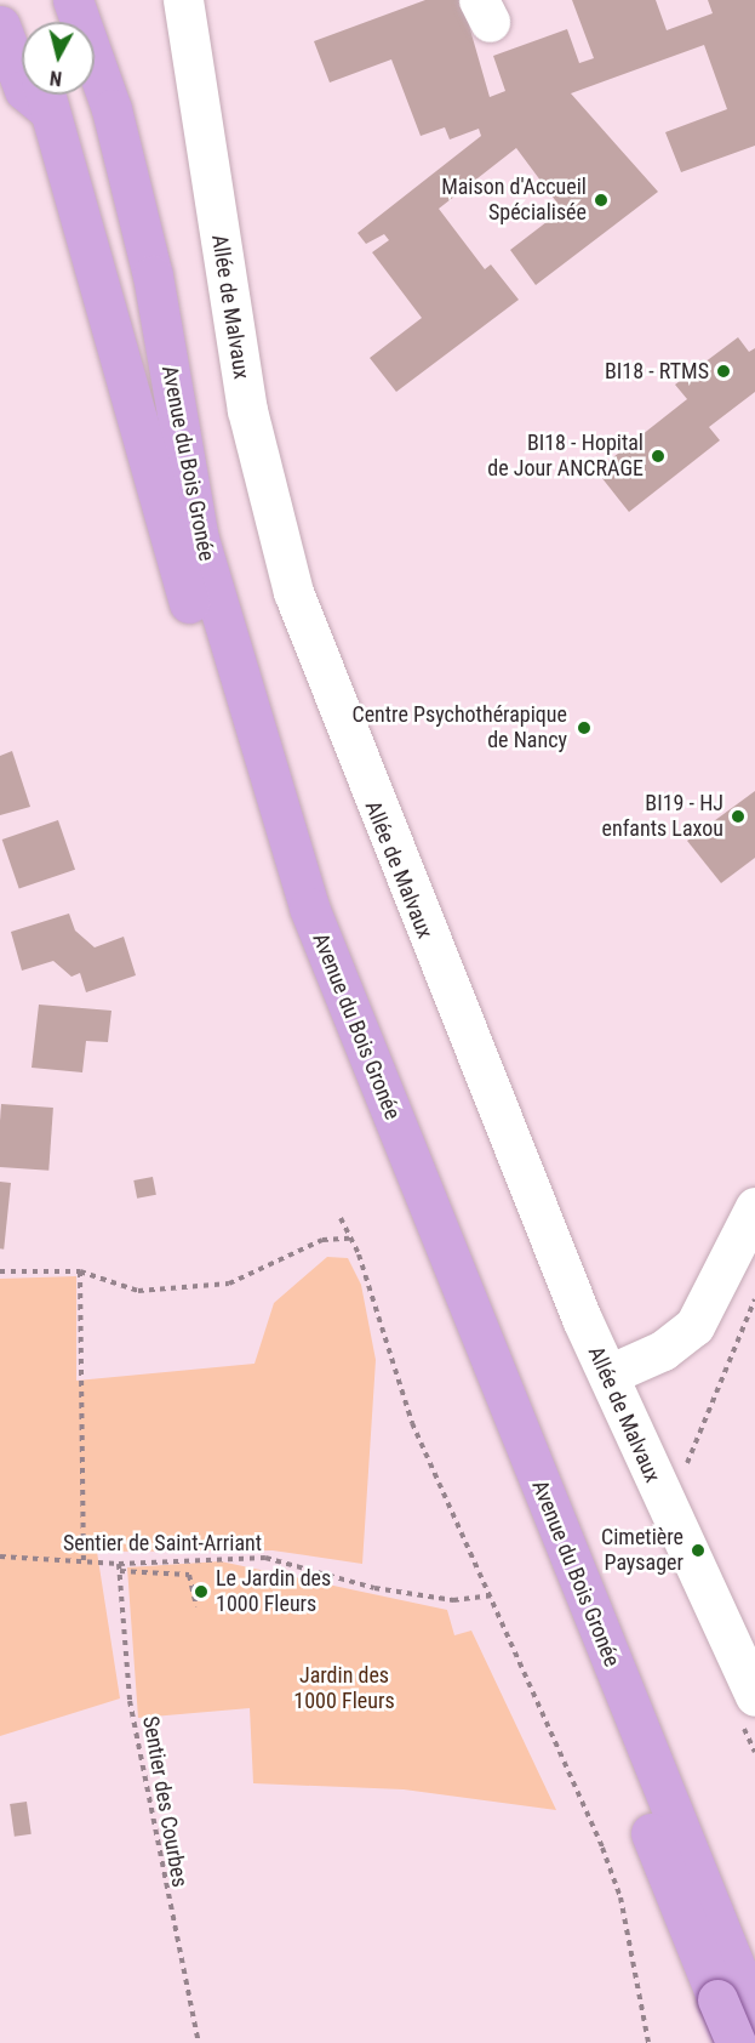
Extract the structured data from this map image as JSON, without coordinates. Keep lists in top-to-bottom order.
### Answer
{
  "streets": {
    "main road": ["Avenue du Bois Gronée"],
    "street": ["Allée de Malvaux"],
    "path": ["Sentier de Saint-Arriant", "Sentier des Courbes"]
  },
  "crossings": [
    ["Sentier de Saint-Arriant", "Sentier des Courbes"]
  ],
  "parks": ["Jardin des 1000 Fleurs"],
  "places": [
    "Maison d'Accueil Spécialisée",
    "BI18 - RTMS",
    "BI18 - Hopital de Jour ANCRAGE",
    "Centre Psychothérapique de Nancy",
    "BI19 - HJ enfants Laxou",
    "Cimetière Paysager",
    "Le Jardin des 1000 Fleurs"
  ],
  "north": "bottom"
}
